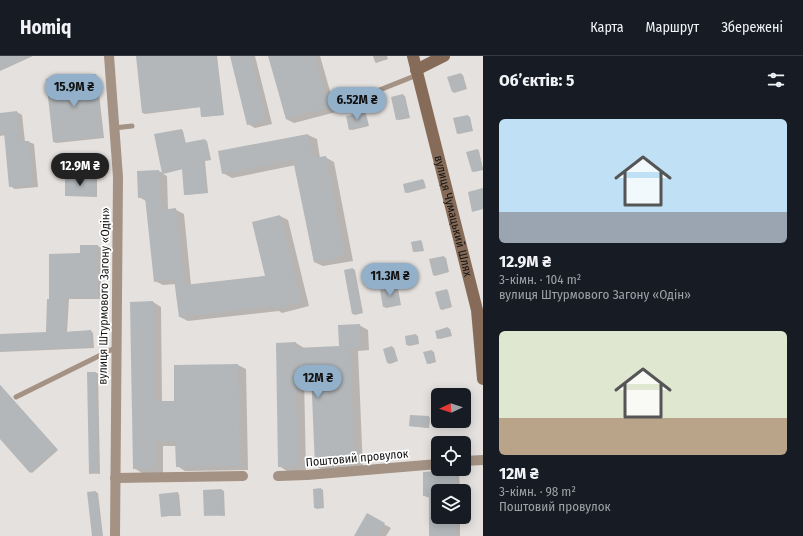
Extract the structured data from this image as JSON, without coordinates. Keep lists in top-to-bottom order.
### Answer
{
  "streets": {
    "main road": ["вулиця Чумацький Шлях"],
    "street": ["вулиця Штурмового Загону «Одін»", "Поштовий провулок"]
  },
  "north": "left",
  "page": {
    "header": "Homiq",
    "nav": ["Карта", "Маршрут", "Збережені"],
    "heading": "Об’єктів: 5",
    "price": [
      "15.9M ₴",
      "6.52M ₴",
      "12.9M ₴",
      "11.3M ₴",
      "12M ₴"
    ],
    "list": [
      {
        "name": "12.9M ₴",
        "note": "3-кімн. · 104 m² · вулиця Штурмового Загону «Одін»"
      },
      {
        "name": "12M ₴",
        "note": "3-кімн. · 98 m² · Поштовий провулок"
      }
    ]
  }
}
